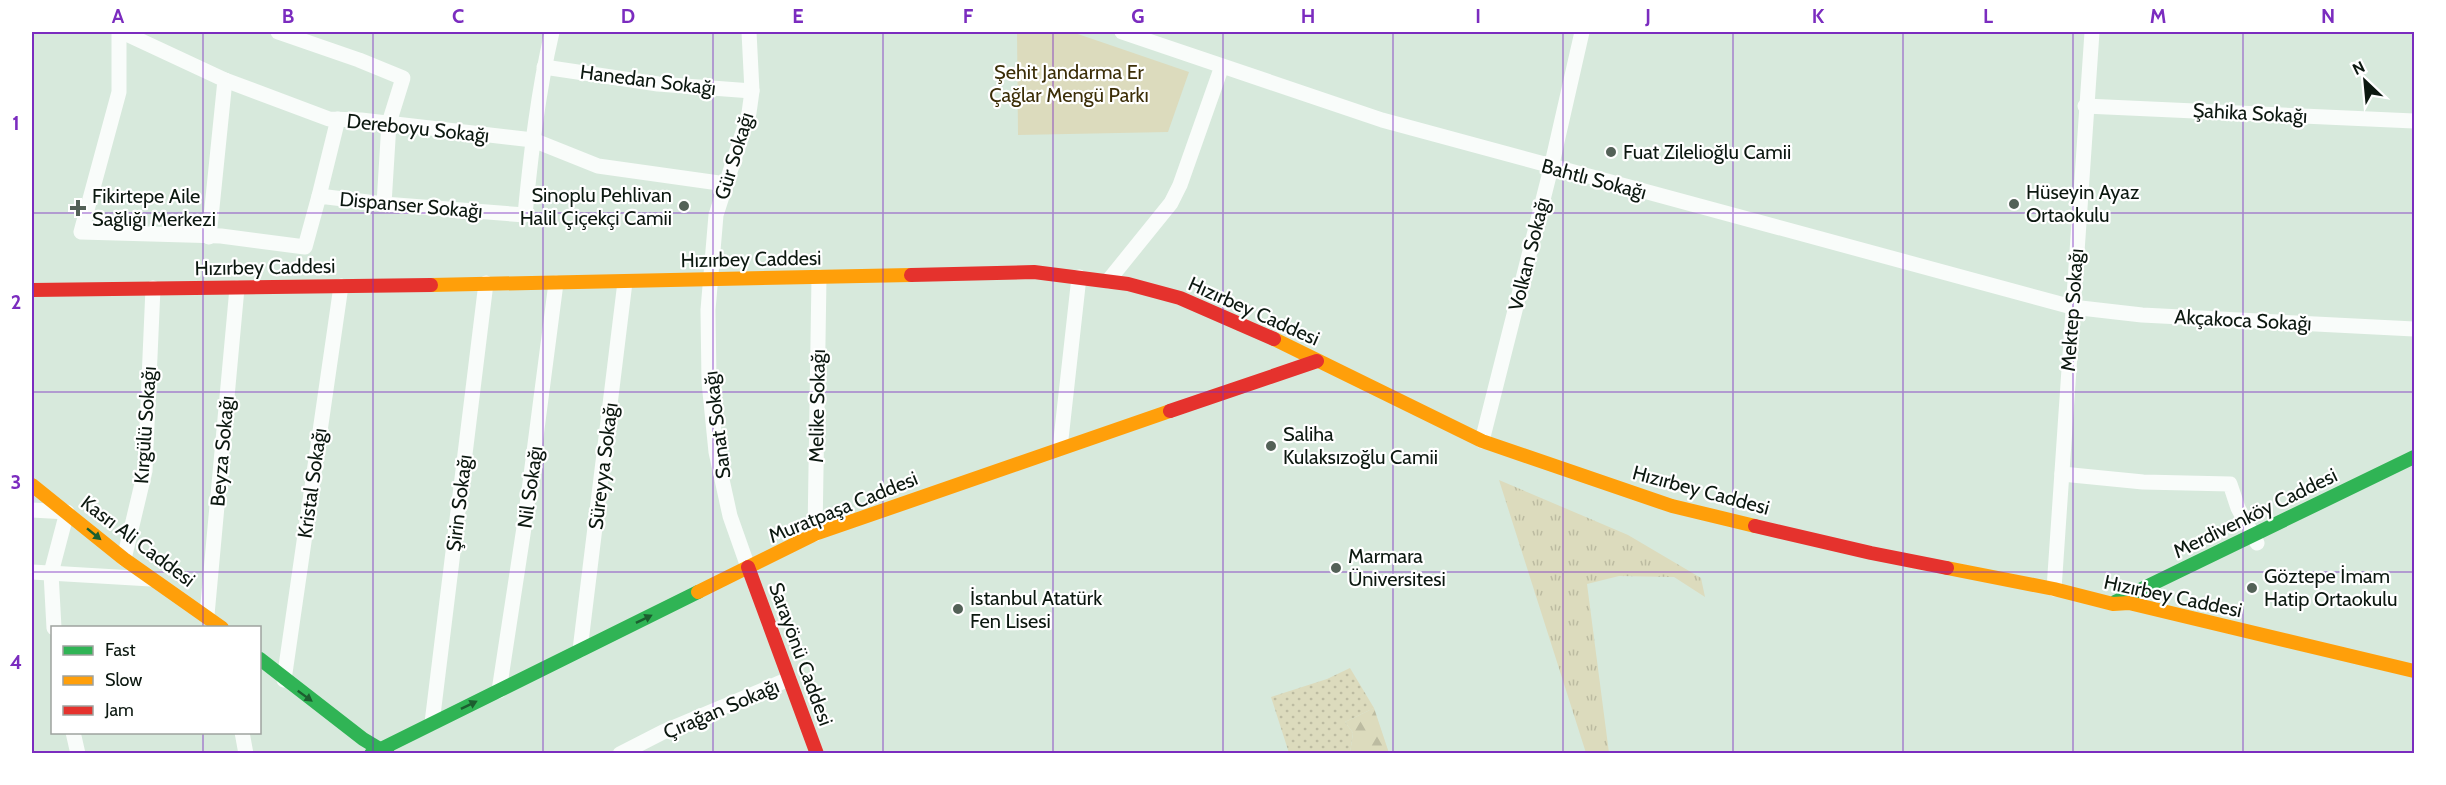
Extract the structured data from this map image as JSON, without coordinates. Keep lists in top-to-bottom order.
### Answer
{
  "streets": {
    "street": [
      "Hanedan Sokağı",
      "Şahika Sokağı",
      "Dereboyu Sokağı",
      "Gür Sokağı",
      "Bahtlı Sokağı",
      "Dispanser Sokağı",
      "Volkan Sokağı",
      "Hızırbey Caddesi",
      "Mektep Sokağı",
      "Akçakoca Sokağı",
      "Melike Sokağı",
      "Kırgülü Sokağı",
      "Sanat Sokağı",
      "Beyza Sokağı",
      "Süreyya Sokağı",
      "Kristal Sokağı",
      "Nil Sokağı",
      "Şirin Sokağı",
      "Muratpaşa Caddesi",
      "Merdivenköy Caddesi",
      "Kasrı Ali Caddesi",
      "Sarayönü Caddesi",
      "Çırağan Sokağı"
    ]
  },
  "crossings": [
    ["Hanedan Sokağı", "Gür Sokağı"],
    ["Şahika Sokağı", "Mektep Sokağı"],
    ["Dereboyu Sokağı", "Gür Sokağı"],
    ["Dereboyu Sokağı", "Dispanser Sokağı"],
    ["Gür Sokağı", "Hızırbey Caddesi"],
    ["Gür Sokağı", "Sanat Sokağı"],
    ["Bahtlı Sokağı", "Volkan Sokağı"],
    ["Bahtlı Sokağı", "Mektep Sokağı"],
    ["Bahtlı Sokağı", "Akçakoca Sokağı"],
    ["Volkan Sokağı", "Hızırbey Caddesi"],
    ["Hızırbey Caddesi", "Mektep Sokağı"],
    ["Hızırbey Caddesi", "Melike Sokağı"],
    ["Hızırbey Caddesi", "Kırgülü Sokağı"],
    ["Hızırbey Caddesi", "Sanat Sokağı"],
    ["Hızırbey Caddesi", "Beyza Sokağı"],
    ["Hızırbey Caddesi", "Süreyya Sokağı"],
    ["Hızırbey Caddesi", "Kristal Sokağı"],
    ["Hızırbey Caddesi", "Nil Sokağı"],
    ["Hızırbey Caddesi", "Şirin Sokağı"],
    ["Hızırbey Caddesi", "Muratpaşa Caddesi"],
    ["Hızırbey Caddesi", "Merdivenköy Caddesi"],
    ["Mektep Sokağı", "Akçakoca Sokağı"],
    ["Melike Sokağı", "Muratpaşa Caddesi"],
    ["Kırgülü Sokağı", "Kasrı Ali Caddesi"],
    ["Sanat Sokağı", "Muratpaşa Caddesi"],
    ["Sanat Sokağı", "Sarayönü Caddesi"],
    ["Beyza Sokağı", "Kasrı Ali Caddesi"],
    ["Süreyya Sokağı", "Muratpaşa Caddesi"],
    ["Nil Sokağı", "Muratpaşa Caddesi"],
    ["Şirin Sokağı", "Muratpaşa Caddesi"],
    ["Muratpaşa Caddesi", "Sarayönü Caddesi"],
    ["Sarayönü Caddesi", "Çırağan Sokağı"]
  ],
  "parks": ["Şehit Jandarma Er Çağlar Mengü Parkı"],
  "places": {
    "other": [
      "Fuat Zilelioğlu Camii",
      "Hüseyin Ayaz Ortaokulu",
      "Sinoplu Pehlivan Halil Çiçekçi Camii",
      "Saliha Kulaksızoğlu Camii",
      "Marmara Üniversitesi",
      "Göztepe İmam Hatip Ortaokulu",
      "İstanbul Atatürk Fen Lisesi"
    ],
    "health": ["Fikirtepe Aile Sağlığı Merkezi"]
  },
  "legend": ["Fast", "Slow", "Jam"],
  "north": "top left",
  "grid": {
    "columns": [
      "A",
      "B",
      "C",
      "D",
      "E",
      "F",
      "G",
      "H",
      "I",
      "J",
      "K",
      "L",
      "M",
      "N"
    ],
    "rows": [
      "1",
      "2",
      "3",
      "4"
    ]
  }
}
